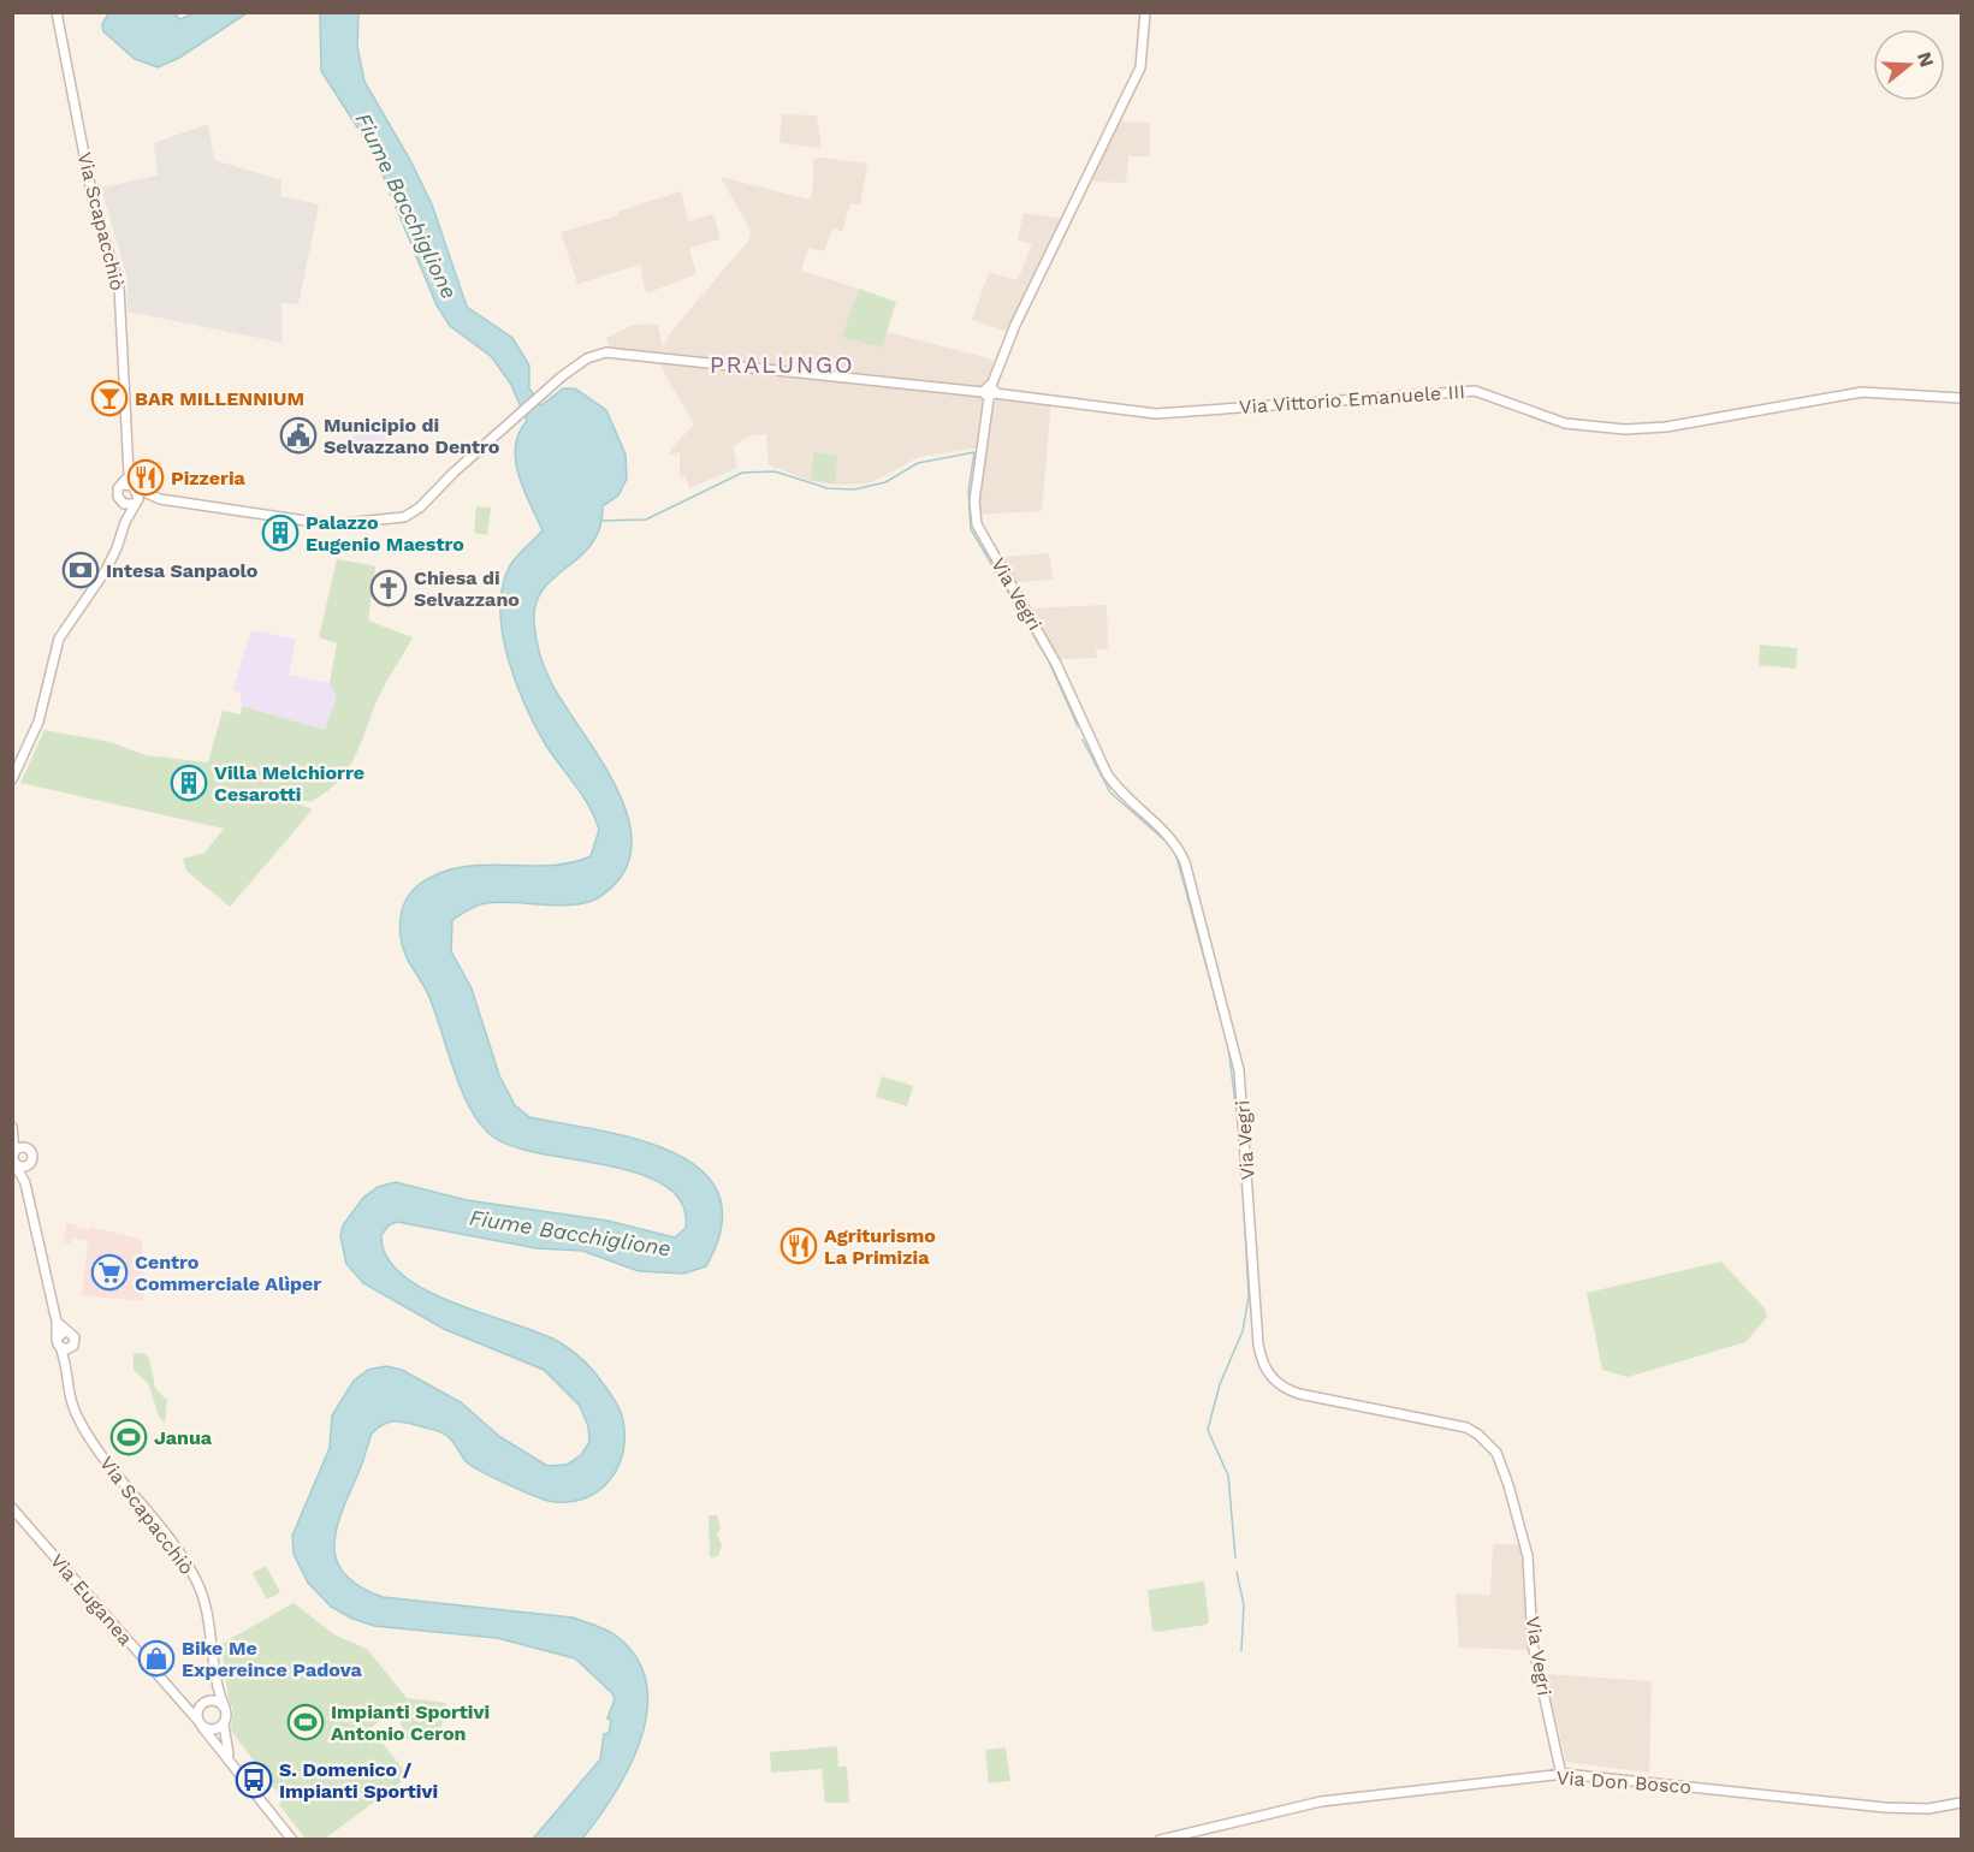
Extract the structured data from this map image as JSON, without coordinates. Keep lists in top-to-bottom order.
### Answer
{
  "streets": {
    "street": [
      "Via Scapacchiò",
      "Via Vittorio Emanuele III",
      "Via Vegri",
      "Via Euganea",
      "Via Don Bosco"
    ]
  },
  "crossings": [
    ["Via Scapacchiò", "Via Euganea"],
    ["Via Vittorio Emanuele III", "Via Vegri"],
    ["Via Vegri", "Via Don Bosco"]
  ],
  "districts": ["PRALUNGO"],
  "water": ["Fiume Bacchiglione"],
  "places": {
    "bar": ["BAR MILLENNIUM"],
    "public building": ["Municipio di Selvazzano Dentro"],
    "restaurant": ["Pizzeria", "Agriturismo La Primizia"],
    "building": ["Palazzo Eugenio Maestro", "Villa Melchiorre Cesarotti"],
    "bank": ["Intesa Sanpaolo"],
    "church": ["Chiesa di Selvazzano"],
    "supermarket": ["Centro Commerciale Alìper"],
    "sports": ["Janua", "Impianti Sportivi Antonio Ceron"],
    "shop": ["Bike Me Expereince Padova"],
    "bus stop": ["S. Domenico / Impianti Sportivi"]
  },
  "north": "right"
}
